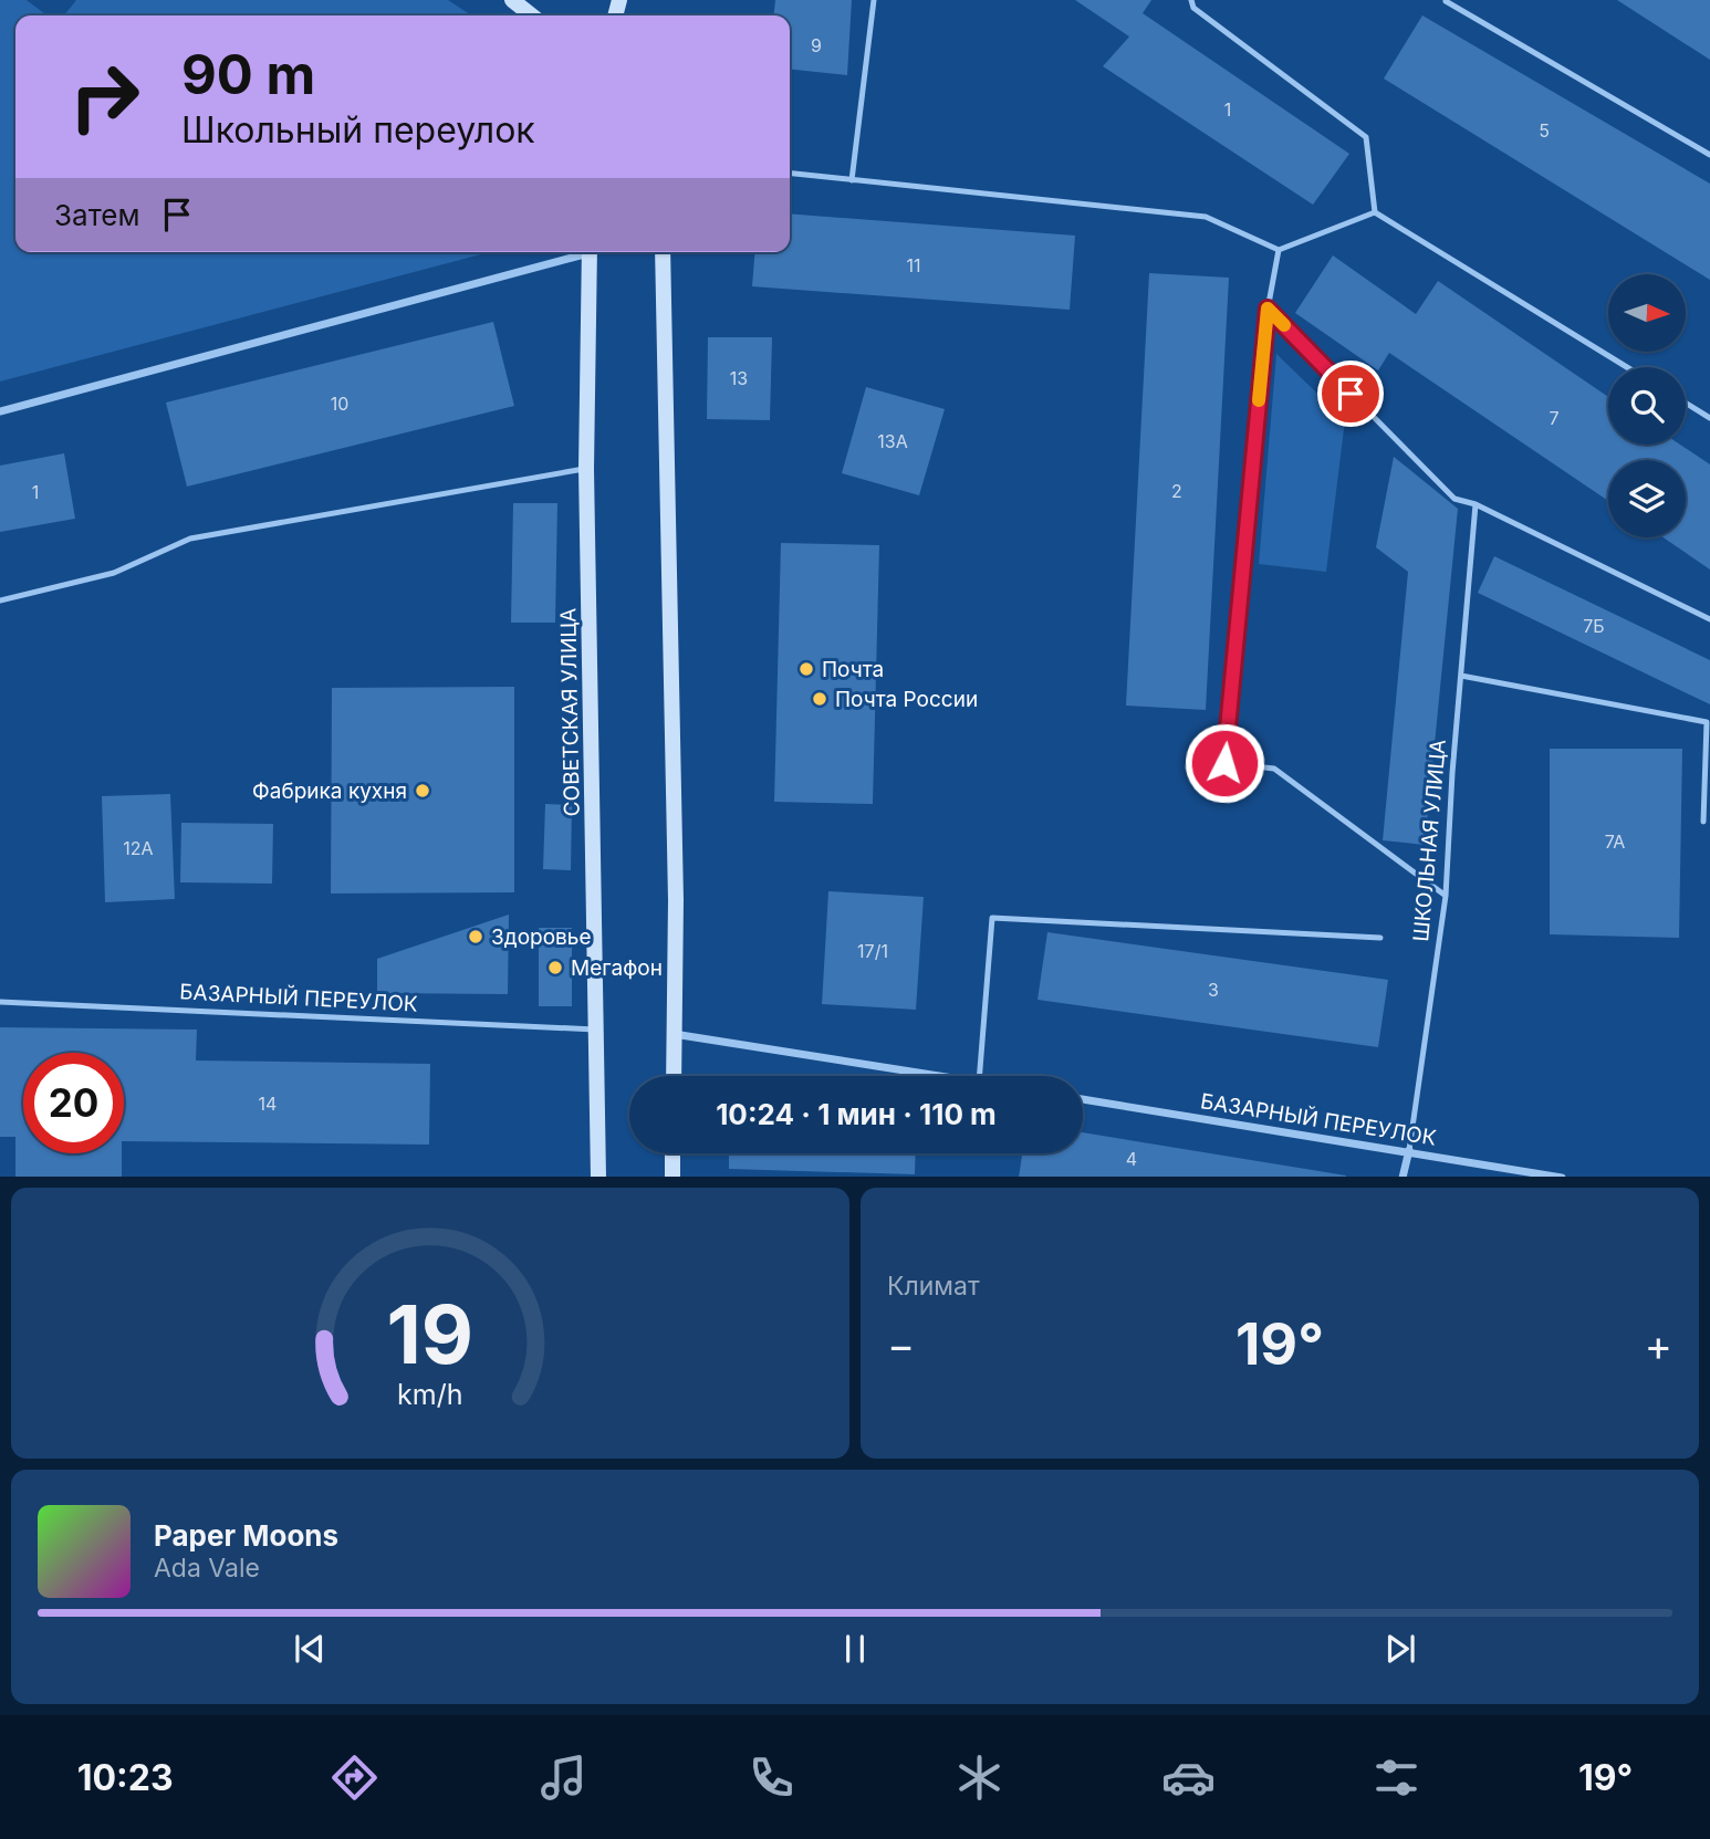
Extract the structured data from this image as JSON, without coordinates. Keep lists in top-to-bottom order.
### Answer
{
  "streets": {
    "main road": ["СОВЕТСКАЯ УЛИЦА"],
    "street": ["ШКОЛЬНАЯ УЛИЦА", "БАЗАРНЫЙ ПЕРЕУЛОК"]
  },
  "crossings": [
    ["СОВЕТСКАЯ УЛИЦА", "БАЗАРНЫЙ ПЕРЕУЛОК"],
    ["ШКОЛЬНАЯ УЛИЦА", "БАЗАРНЫЙ ПЕРЕУЛОК"]
  ],
  "places": [
    "Почта",
    "Почта России",
    "Фабрика кухня",
    "Здоровье",
    "Мегафон"
  ],
  "house_numbers": [
    "9",
    "1",
    "5",
    "11",
    "13",
    "10",
    "7",
    "13А",
    "2",
    "1",
    "7Б",
    "7А",
    "12А",
    "17/1",
    "3",
    "14",
    "4"
  ],
  "north": "right",
  "page": {
    "turn": ["90 m", "Школьный переулок"],
    "then": "Затем",
    "limit": "20",
    "trip": "10:24 · 1 мин · 110 m",
    "tile": "Климат",
    "heat": ["−", "19°", "+"],
    "song": ["Paper Moons", "Ada Vale"],
    "tabs": ["10:23", "19°"],
    "gauge": ["19", "km/h"]
  }
}
